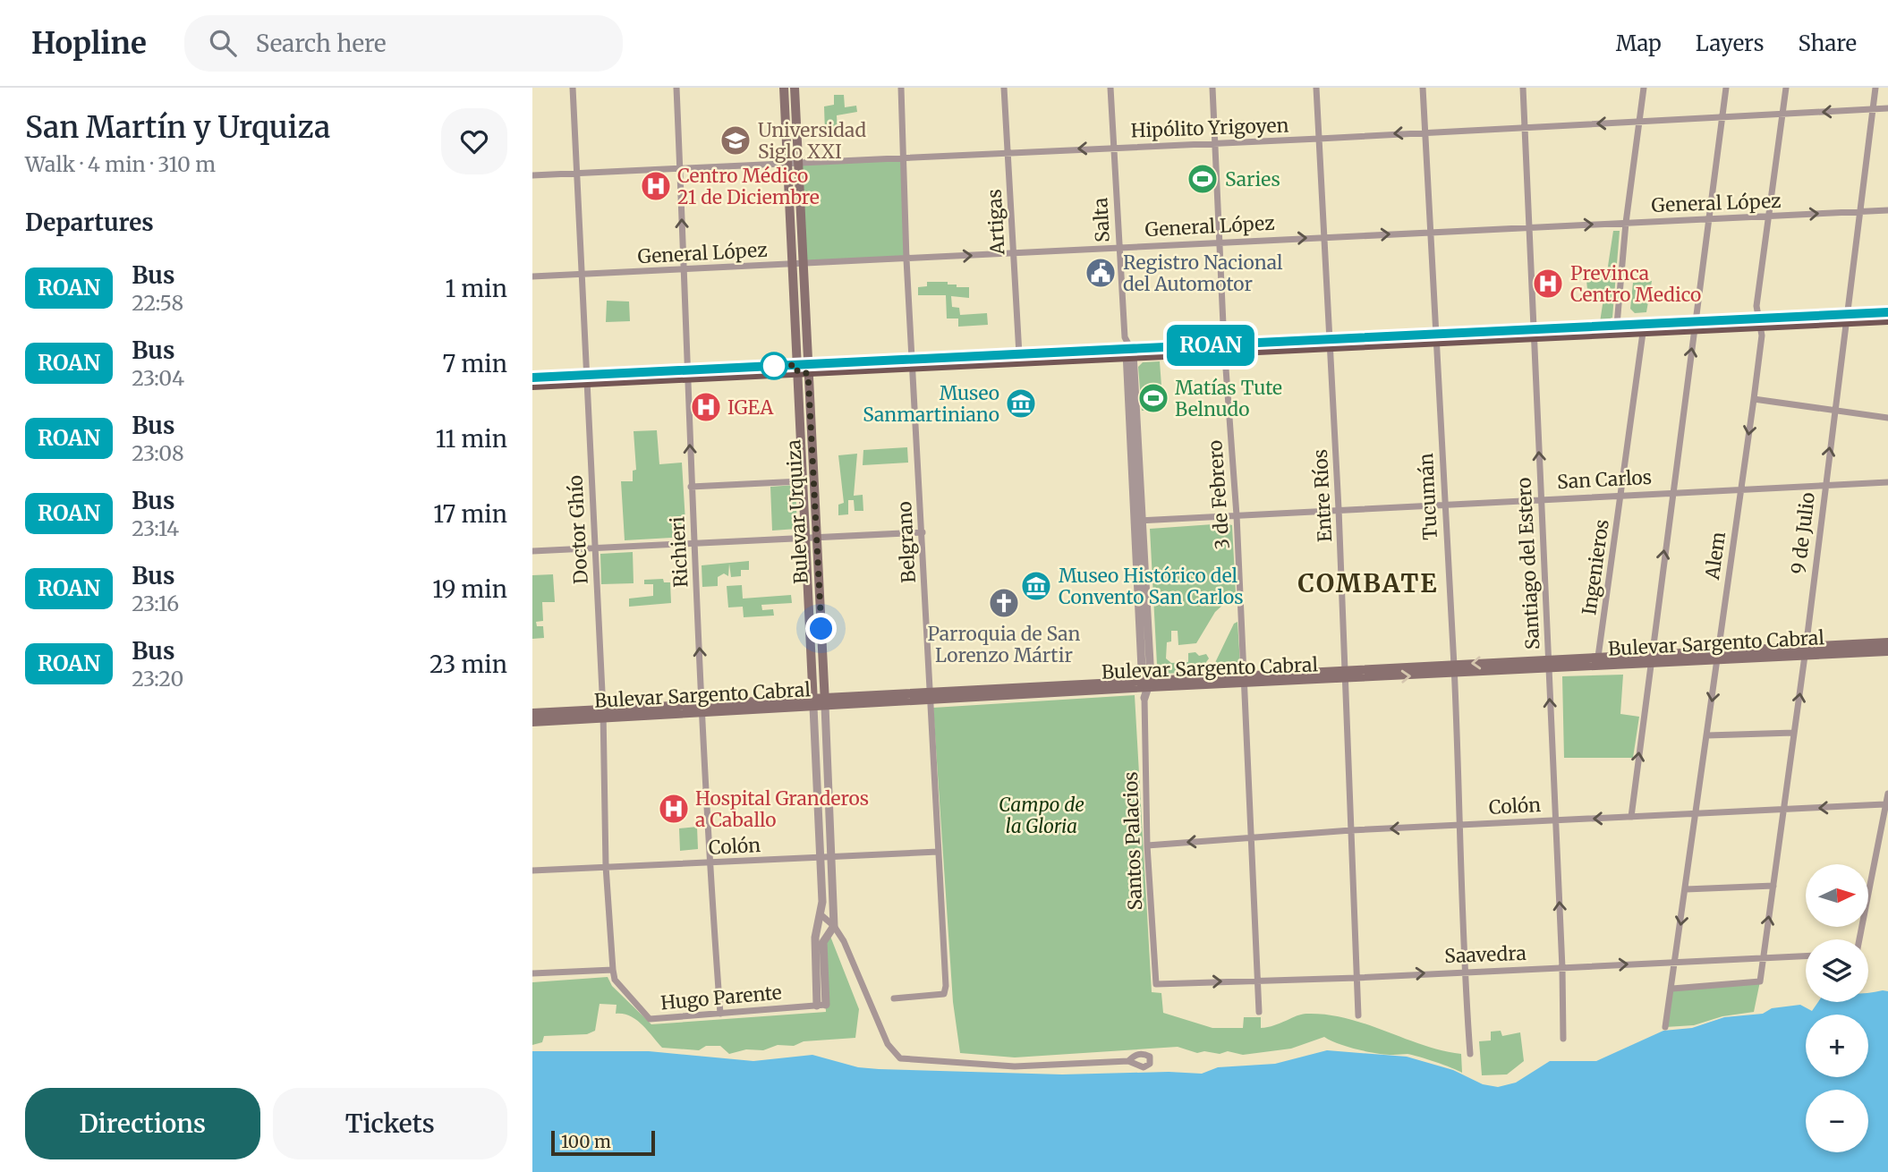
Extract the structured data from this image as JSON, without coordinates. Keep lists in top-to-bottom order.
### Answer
{
  "streets": {
    "main road": ["Bulevar Urquiza", "Bulevar Sargento Cabral"],
    "street": [
      "Hipólito Yrigoyen",
      "General López",
      "Salta",
      "Artigas",
      "San Carlos",
      "3 de Febrero",
      "Entre Ríos",
      "Tucumán",
      "Doctor Ghío",
      "9 de Julio",
      "Belgrano",
      "Richieri",
      "Alem",
      "Santiago del Estero",
      "Ingenieros",
      "Colón",
      "Santos Palacios",
      "Saavedra",
      "Hugo Parente"
    ]
  },
  "crossings": [
    ["Hipólito Yrigoyen", "Salta"],
    ["Hipólito Yrigoyen", "Artigas"],
    ["Hipólito Yrigoyen", "3 de Febrero"],
    ["Hipólito Yrigoyen", "Entre Ríos"],
    ["Hipólito Yrigoyen", "Tucumán"],
    ["Hipólito Yrigoyen", "Bulevar Urquiza"],
    ["Hipólito Yrigoyen", "Doctor Ghío"],
    ["Hipólito Yrigoyen", "9 de Julio"],
    ["Hipólito Yrigoyen", "Belgrano"],
    ["Hipólito Yrigoyen", "Richieri"],
    ["Hipólito Yrigoyen", "Alem"],
    ["Hipólito Yrigoyen", "Santiago del Estero"],
    ["General López", "Salta"],
    ["General López", "Artigas"],
    ["General López", "3 de Febrero"],
    ["General López", "Entre Ríos"],
    ["General López", "Tucumán"],
    ["General López", "Bulevar Urquiza"],
    ["General López", "Doctor Ghío"],
    ["General López", "9 de Julio"],
    ["General López", "Belgrano"],
    ["General López", "Richieri"],
    ["General López", "Alem"],
    ["General López", "Santiago del Estero"],
    ["San Carlos", "3 de Febrero"],
    ["San Carlos", "Entre Ríos"],
    ["San Carlos", "Tucumán"],
    ["San Carlos", "9 de Julio"],
    ["San Carlos", "Alem"],
    ["San Carlos", "Santiago del Estero"],
    ["San Carlos", "Ingenieros"],
    ["3 de Febrero", "Bulevar Sargento Cabral"],
    ["3 de Febrero", "Colón"],
    ["3 de Febrero", "Saavedra"],
    ["Entre Ríos", "Bulevar Sargento Cabral"],
    ["Entre Ríos", "Colón"],
    ["Entre Ríos", "Saavedra"],
    ["Tucumán", "Bulevar Sargento Cabral"],
    ["Tucumán", "Colón"],
    ["Tucumán", "Saavedra"],
    ["Bulevar Urquiza", "Bulevar Sargento Cabral"],
    ["Bulevar Urquiza", "Colón"],
    ["Bulevar Urquiza", "Hugo Parente"],
    ["Doctor Ghío", "Bulevar Sargento Cabral"],
    ["Doctor Ghío", "Colón"],
    ["Doctor Ghío", "Hugo Parente"],
    ["9 de Julio", "Alem"],
    ["9 de Julio", "Bulevar Sargento Cabral"],
    ["9 de Julio", "Colón"],
    ["9 de Julio", "Saavedra"],
    ["Belgrano", "Bulevar Sargento Cabral"],
    ["Belgrano", "Colón"],
    ["Richieri", "Bulevar Sargento Cabral"],
    ["Richieri", "Colón"],
    ["Richieri", "Hugo Parente"],
    ["Alem", "Bulevar Sargento Cabral"],
    ["Alem", "Colón"],
    ["Alem", "Saavedra"],
    ["Santiago del Estero", "Bulevar Sargento Cabral"],
    ["Santiago del Estero", "Colón"],
    ["Santiago del Estero", "Saavedra"],
    ["Ingenieros", "Bulevar Sargento Cabral"],
    ["Bulevar Sargento Cabral", "Santos Palacios"],
    ["Colón", "Santos Palacios"],
    ["Santos Palacios", "Saavedra"]
  ],
  "one_way": [
    "General López",
    "Richieri",
    "Santiago del Estero",
    "Saavedra"
  ],
  "districts": ["COMBATE"],
  "parks": ["Campo de la Gloria"],
  "places": {
    "school or university": ["Universidad Siglo XXI"],
    "sports": ["Saries", "Matías Tute Belnudo"],
    "hospital": [
      "Centro Médico 21 de Diciembre",
      "Previnca Centro Medico",
      "IGEA",
      "Hospital Granderos a Caballo"
    ],
    "public building": ["Registro Nacional del Automotor"],
    "museum": ["Museo Sanmartiniano", "Museo Histórico del Convento San Carlos"],
    "church": ["Parroquia de San Lorenzo Mártir"]
  },
  "lines": ["bus line ROAN"],
  "scale_bar": "100 m",
  "north": "right",
  "page": {
    "header": "Hopline",
    "search": "Search here",
    "nav": ["Map", "Layers", "Share"],
    "heading": [
      ["San Martín y Urquiza", "Walk · 4 min · 310 m"],
      "Departures"
    ],
    "on_map": "ROAN",
    "list": [
      {
        "mark": "ROAN",
        "name": "Bus",
        "note": "22:58",
        "value": "1 min"
      },
      {
        "mark": "ROAN",
        "name": "Bus",
        "note": "23:04",
        "value": "7 min"
      },
      {
        "mark": "ROAN",
        "name": "Bus",
        "note": "23:08",
        "value": "11 min"
      },
      {
        "mark": "ROAN",
        "name": "Bus",
        "note": "23:14",
        "value": "17 min"
      },
      {
        "mark": "ROAN",
        "name": "Bus",
        "note": "23:16",
        "value": "19 min"
      },
      {
        "mark": "ROAN",
        "name": "Bus",
        "note": "23:20",
        "value": "23 min"
      }
    ],
    "map_buttons": ["+", "−"],
    "buttons": ["Directions", "Tickets"],
    "scale": "100 m"
  }
}
